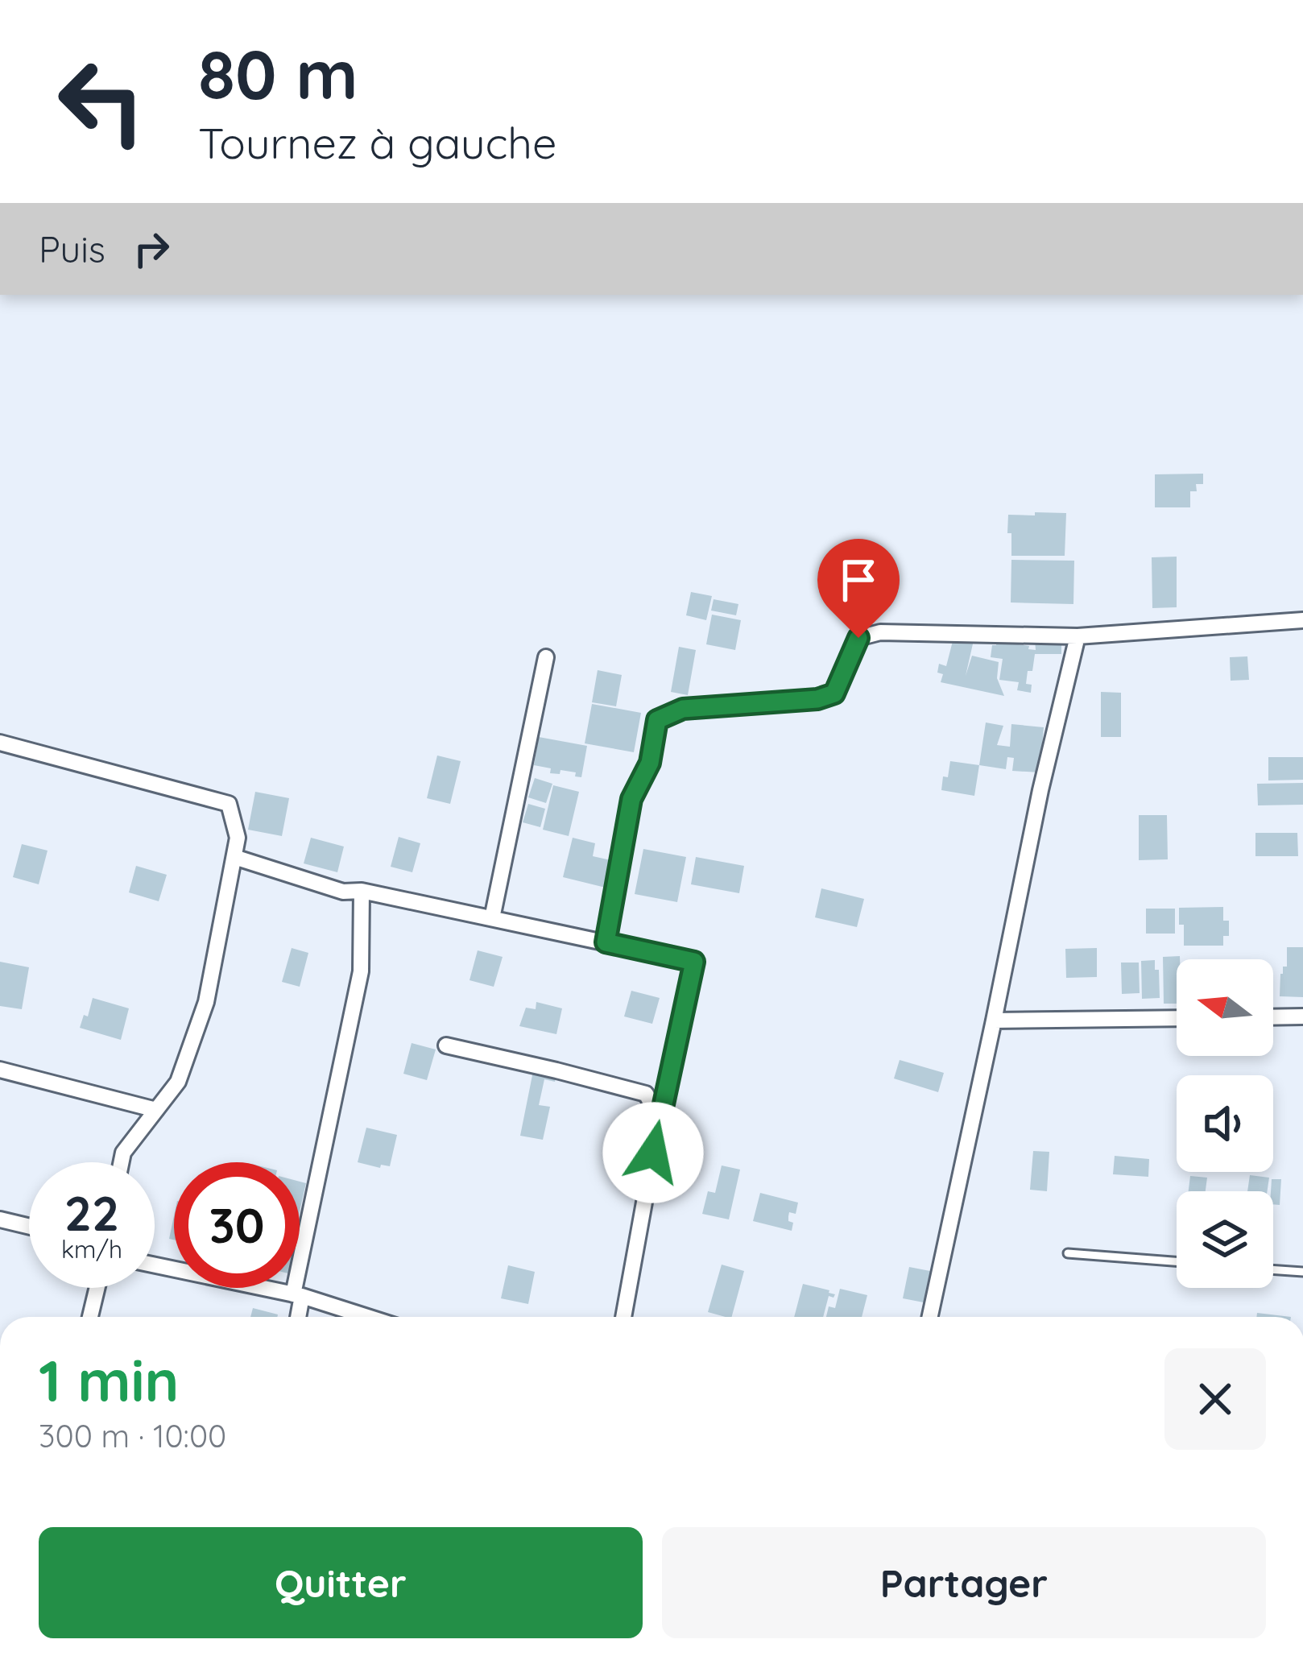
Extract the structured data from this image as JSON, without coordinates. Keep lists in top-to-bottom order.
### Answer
{
  "north": "left",
  "page": {
    "turn": ["80 m", "Tournez à gauche"],
    "then": "Puis",
    "speed": "22 km/h",
    "limit": "30",
    "heading": ["1 min", "300 m · 10:00"],
    "buttons": ["Quitter", "Partager"]
  }
}
